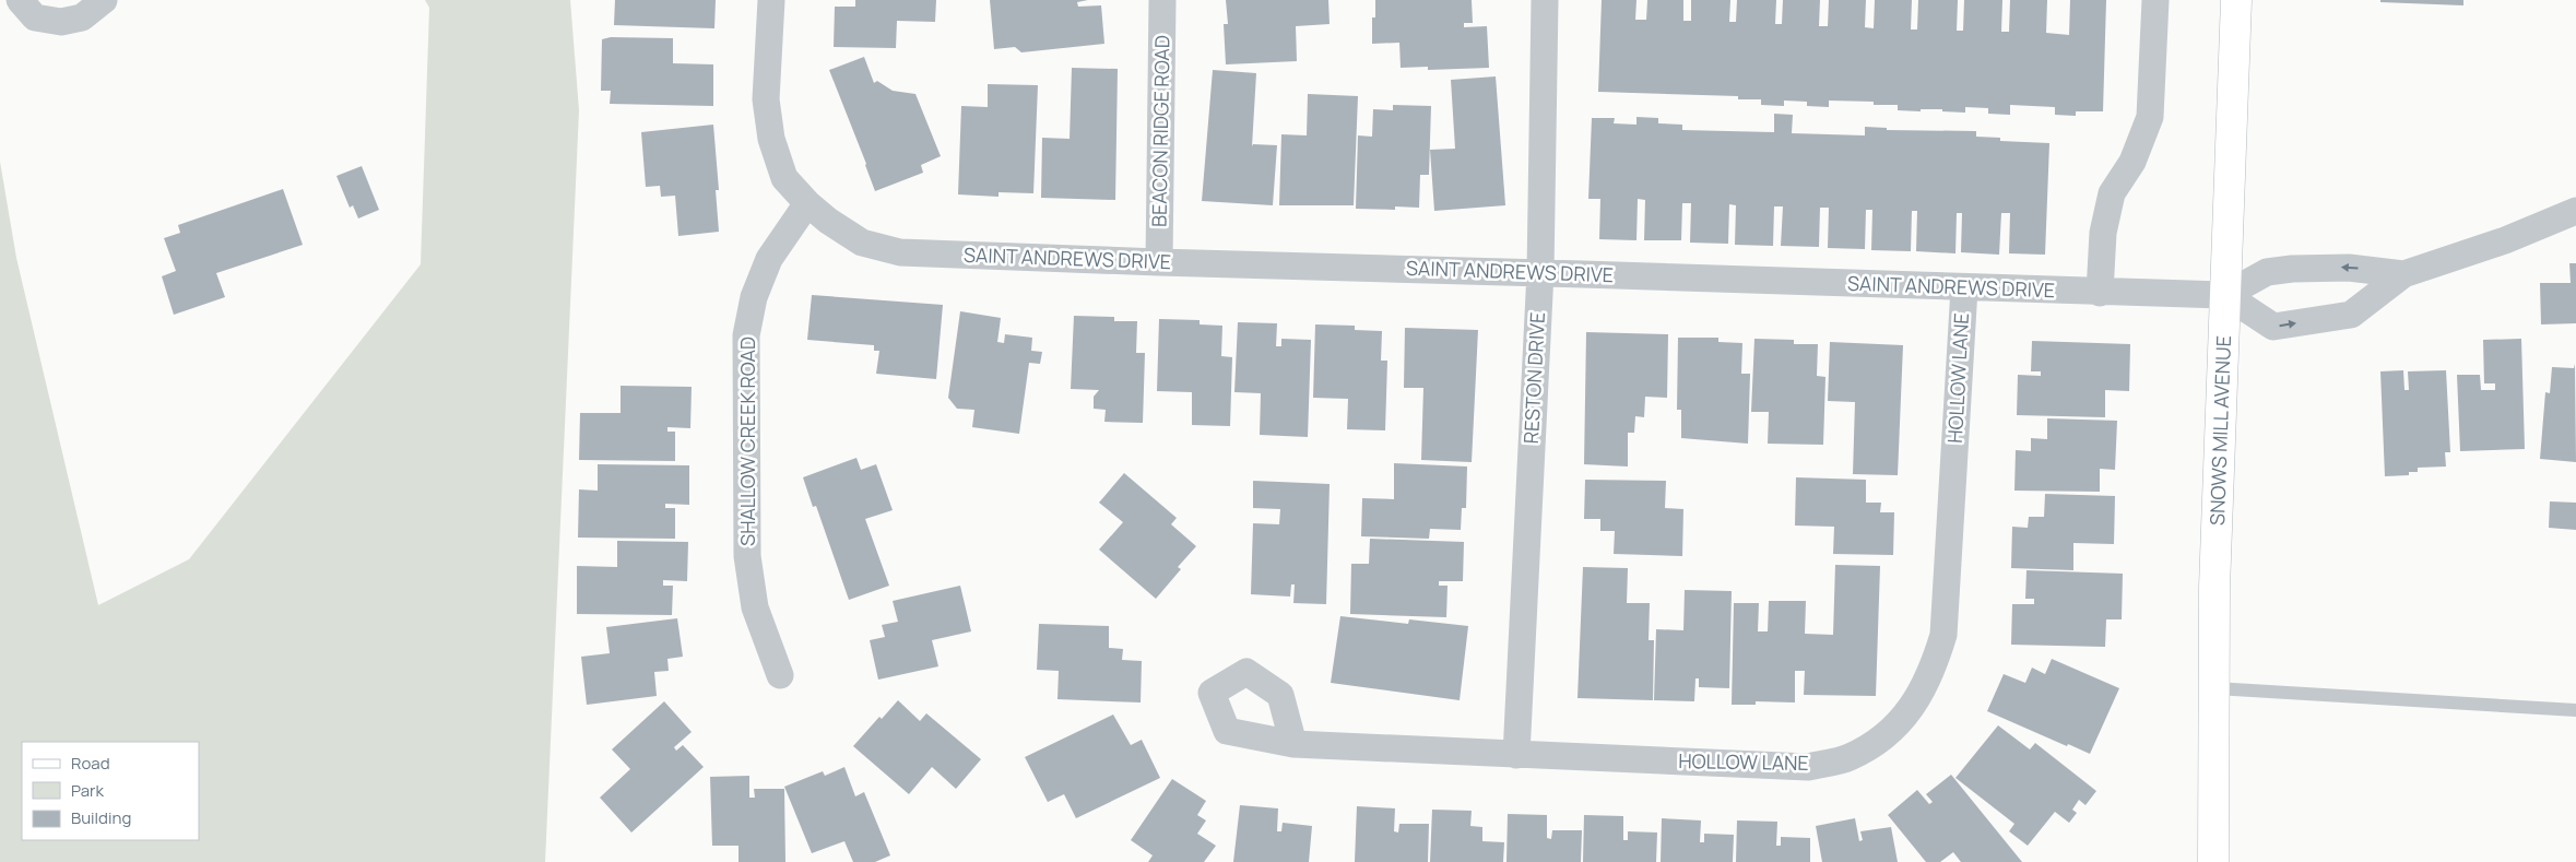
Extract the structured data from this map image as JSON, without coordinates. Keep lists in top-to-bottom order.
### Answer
{
  "streets": {
    "main road": ["SNOWS MILL AVENUE"],
    "street": [
      "BEACON RIDGE ROAD",
      "SAINT ANDREWS DRIVE",
      "RESTON DRIVE",
      "HOLLOW LANE",
      "SHALLOW CREEK ROAD"
    ]
  },
  "crossings": [
    ["BEACON RIDGE ROAD", "SAINT ANDREWS DRIVE"],
    ["SAINT ANDREWS DRIVE", "RESTON DRIVE"],
    ["SAINT ANDREWS DRIVE", "HOLLOW LANE"],
    ["SAINT ANDREWS DRIVE", "SNOWS MILL AVENUE"],
    ["SAINT ANDREWS DRIVE", "SHALLOW CREEK ROAD"],
    ["RESTON DRIVE", "HOLLOW LANE"]
  ],
  "legend": ["Road", "Park", "Building"]
}
